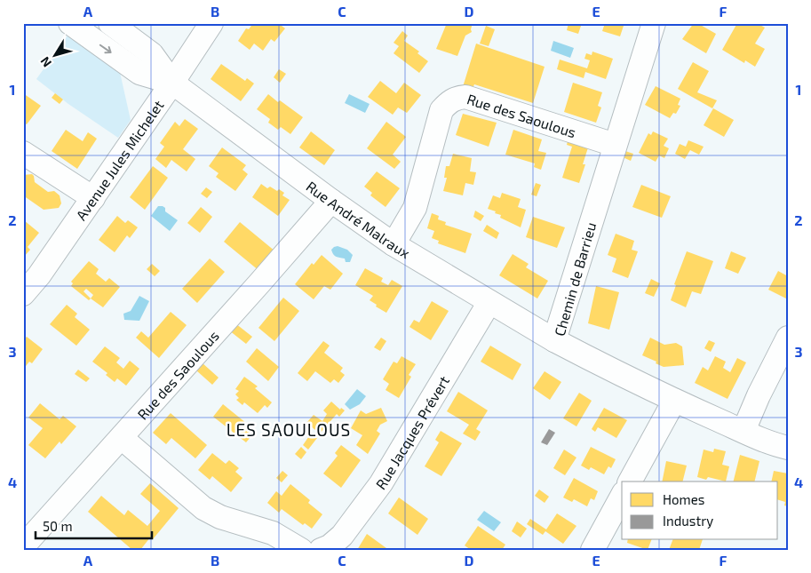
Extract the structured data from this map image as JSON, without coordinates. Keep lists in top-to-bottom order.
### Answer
{
  "streets": {
    "street": [
      "Rue des Saoulous",
      "Avenue Jules Michelet",
      "Rue André Malraux",
      "Chemin de Barrieu",
      "Rue Jacques Prévert"
    ]
  },
  "crossings": [
    ["Rue des Saoulous", "Rue André Malraux"],
    ["Rue des Saoulous", "Chemin de Barrieu"],
    ["Avenue Jules Michelet", "Rue André Malraux"],
    ["Rue André Malraux", "Chemin de Barrieu"],
    ["Rue André Malraux", "Rue Jacques Prévert"]
  ],
  "districts": ["LES SAOULOUS"],
  "legend": ["Homes", "Industry"],
  "scale_bar": "50 m",
  "north": "bottom left",
  "grid": {
    "columns": [
      "A",
      "B",
      "C",
      "D",
      "E",
      "F"
    ],
    "rows": [
      "1",
      "2",
      "3",
      "4"
    ]
  }
}
